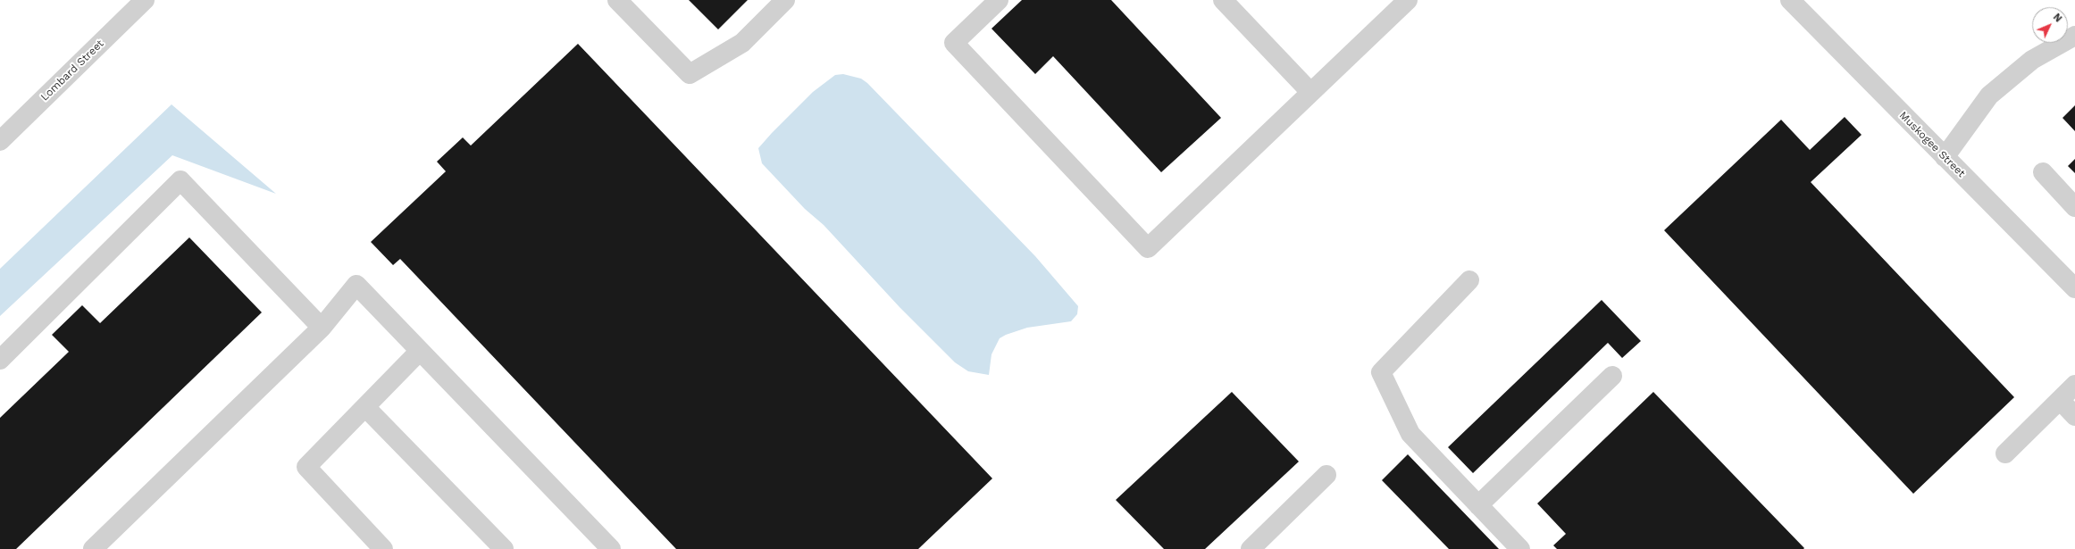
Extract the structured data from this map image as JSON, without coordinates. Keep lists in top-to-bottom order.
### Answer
{
  "streets": {
    "street": ["Lombard Street", "Muskogee Street"]
  },
  "north": "top right"
}
